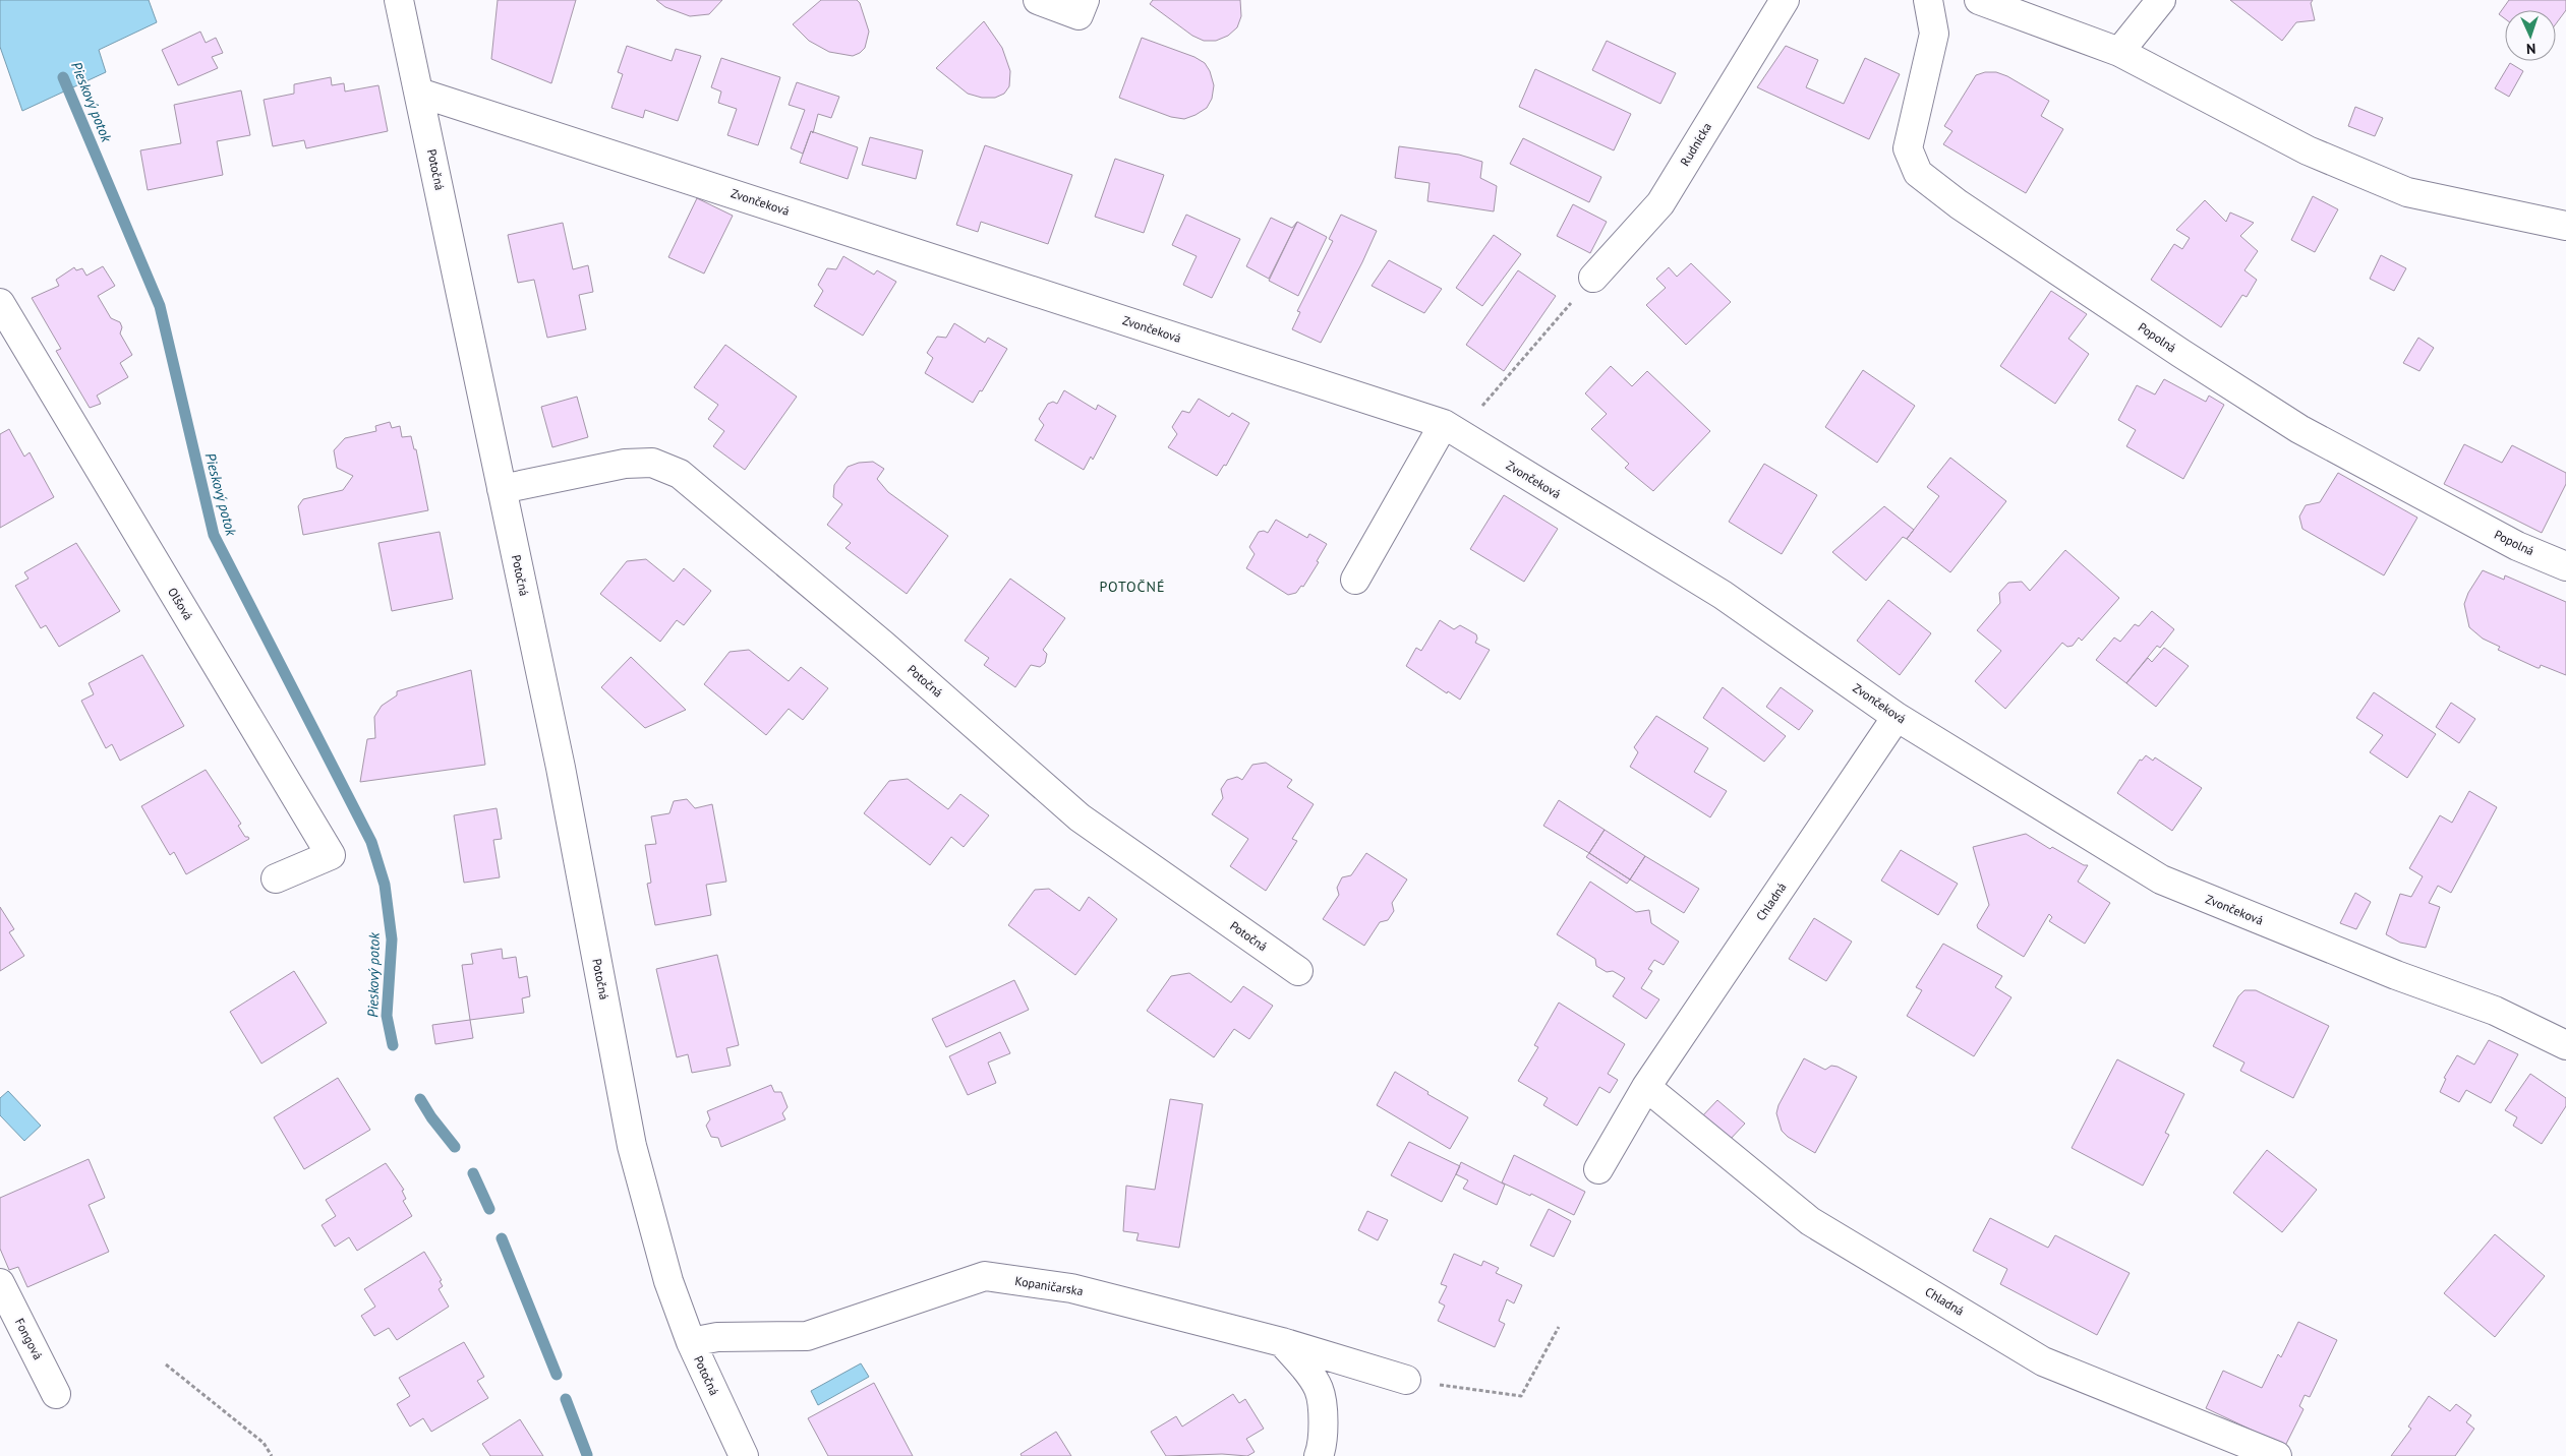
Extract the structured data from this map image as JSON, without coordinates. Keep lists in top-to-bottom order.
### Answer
{
  "streets": {
    "street": [
      "Rudnícka",
      "Potočná",
      "Zvončeková",
      "Popolná",
      "Olšová",
      "Chladná",
      "Kopaničarska",
      "Fongová"
    ]
  },
  "crossings": [
    ["Potočná", "Zvončeková"],
    ["Potočná", "Kopaničarska"],
    ["Zvončeková", "Chladná"]
  ],
  "districts": ["POTOČNÉ"],
  "water": ["Pieskový potok"],
  "north": "bottom"
}
